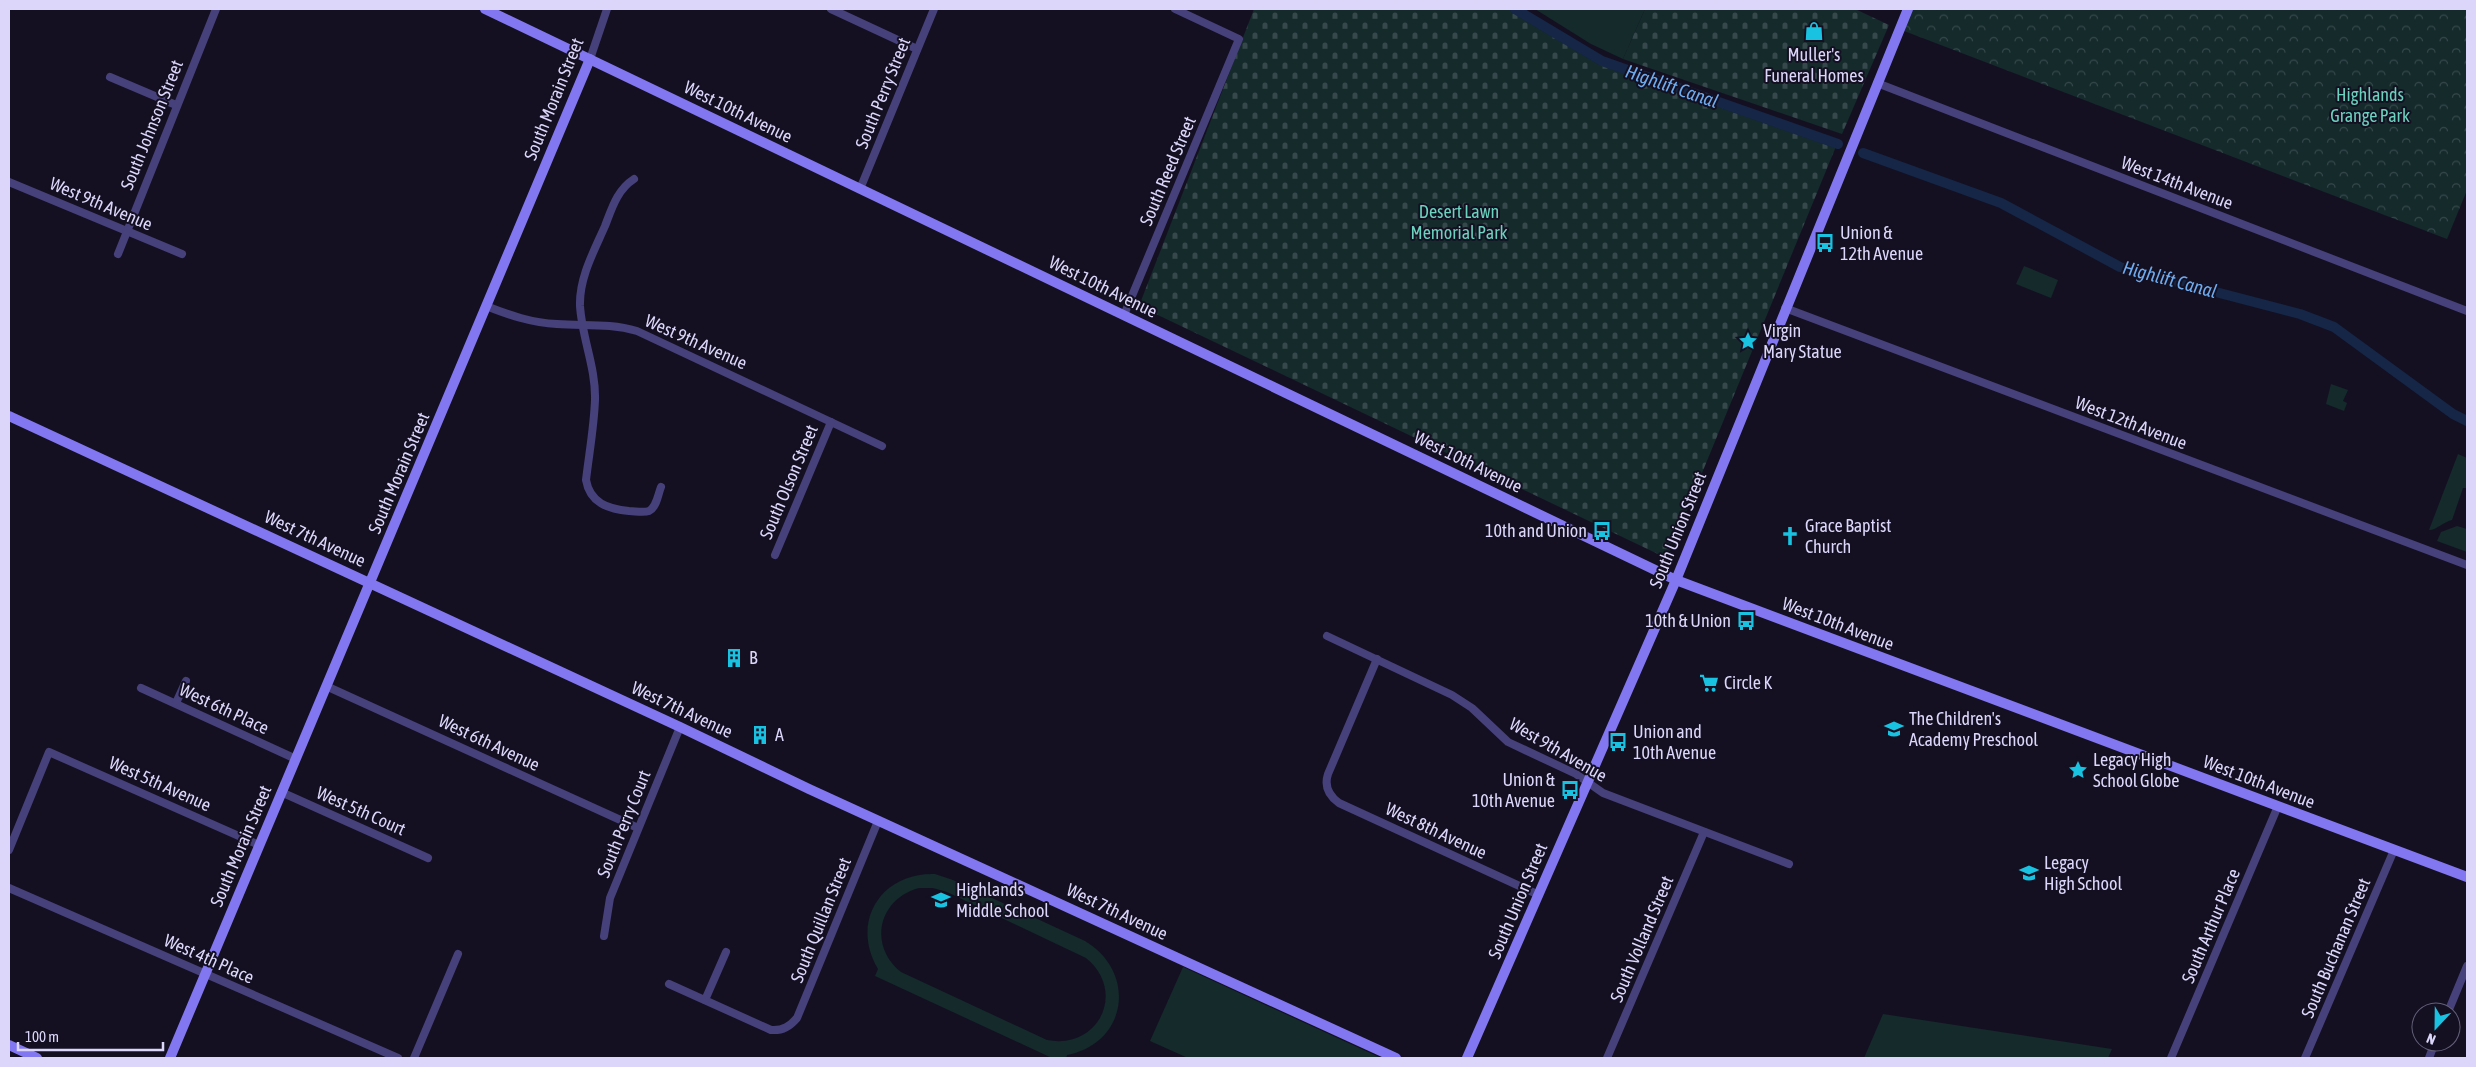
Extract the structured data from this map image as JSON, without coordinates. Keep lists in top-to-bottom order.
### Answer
{
  "streets": {
    "main road": [
      "South Morain Street",
      "West 10th Avenue",
      "South Union Street",
      "West 7th Avenue"
    ],
    "street": [
      "South Perry Street",
      "South Johnson Street",
      "South Reed Street",
      "West 14th Avenue",
      "West 9th Avenue",
      "West 12th Avenue",
      "South Olson Street",
      "West 6th Place",
      "West 6th Avenue",
      "West 5th Avenue",
      "West 5th Court",
      "South Perry Court",
      "West 8th Avenue",
      "South Quillan Street",
      "South Arthur Place",
      "South Volland Street",
      "South Buchanan Street",
      "West 4th Place"
    ]
  },
  "crossings": [
    ["South Perry Street", "West 10th Avenue"],
    ["South Morain Street", "West 10th Avenue"],
    ["South Morain Street", "West 9th Avenue"],
    ["South Morain Street", "West 7th Avenue"],
    ["South Morain Street", "West 6th Place"],
    ["South Morain Street", "West 6th Avenue"],
    ["South Morain Street", "West 5th Avenue"],
    ["South Morain Street", "West 5th Court"],
    ["South Morain Street", "West 4th Place"],
    ["West 10th Avenue", "South Reed Street"],
    ["West 10th Avenue", "South Union Street"],
    ["West 10th Avenue", "South Arthur Place"],
    ["West 10th Avenue", "South Buchanan Street"],
    ["South Johnson Street", "West 9th Avenue"],
    ["West 14th Avenue", "South Union Street"],
    ["West 9th Avenue", "South Olson Street"],
    ["West 9th Avenue", "South Union Street"],
    ["West 9th Avenue", "West 8th Avenue"],
    ["West 9th Avenue", "South Volland Street"],
    ["West 12th Avenue", "South Union Street"],
    ["South Union Street", "West 8th Avenue"],
    ["West 7th Avenue", "South Perry Court"],
    ["West 7th Avenue", "South Quillan Street"],
    ["West 6th Avenue", "South Perry Court"]
  ],
  "water": ["Highlift Canal"],
  "parks": ["Highlands Grange Park", "Desert Lawn Memorial Park"],
  "places": {
    "shop": ["Muller's Funeral Homes"],
    "bus stop": [
      "Union & 12th Avenue",
      "10th and Union",
      "10th & Union",
      "Union and 10th Avenue",
      "Union & 10th Avenue"
    ],
    "place": ["Virgin Mary Statue", "Legacy High School Globe"],
    "church": ["Grace Baptist Church"],
    "building": ["B", "A"],
    "supermarket": ["Circle K"],
    "school or university": ["The Children's Academy Preschool", "Legacy High School", "Highlands Middle School"]
  },
  "scale_bar": "100 m",
  "north": "bottom"
}
